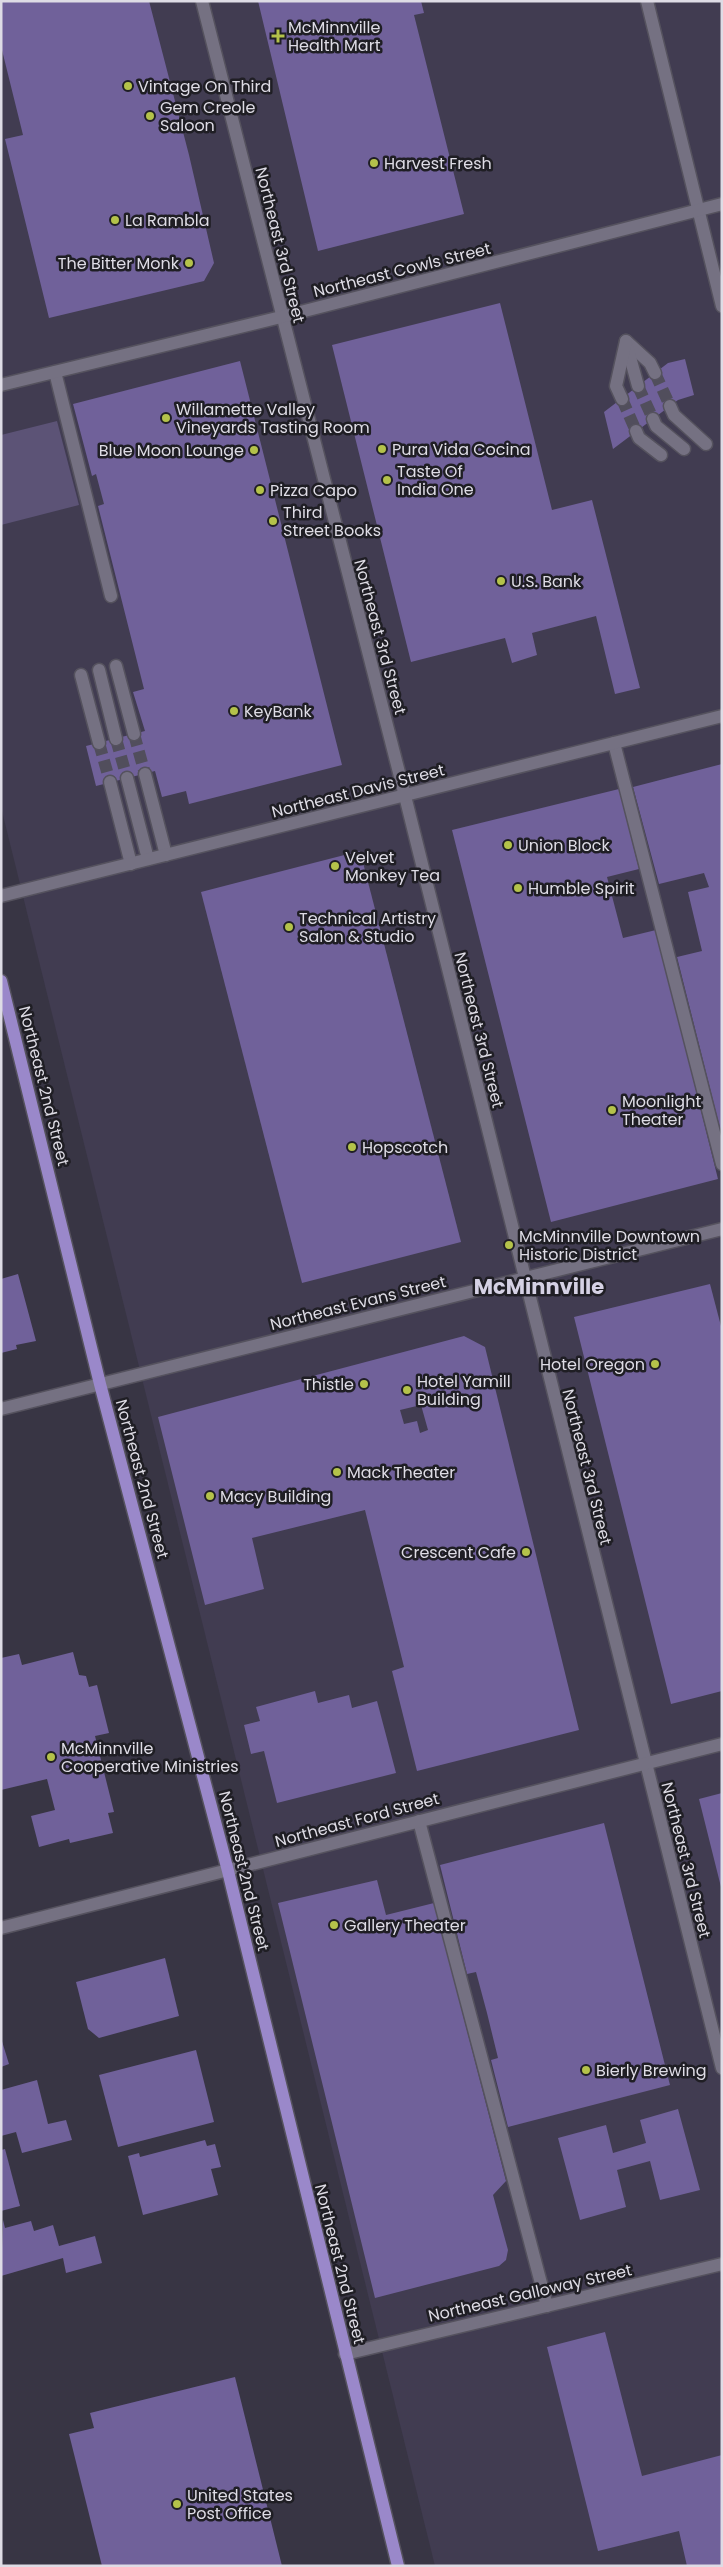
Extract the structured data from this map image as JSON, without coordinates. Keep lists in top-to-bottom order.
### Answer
{
  "streets": {
    "main road": ["Northeast 2nd Street"],
    "street": [
      "Northeast 3rd Street",
      "Northeast Cowls Street",
      "Northeast Davis Street",
      "Northeast Evans Street",
      "Northeast Ford Street",
      "Northeast Galloway Street"
    ]
  },
  "crossings": [
    ["Northeast 3rd Street", "Northeast Cowls Street"],
    ["Northeast 3rd Street", "Northeast Davis Street"],
    ["Northeast 3rd Street", "Northeast Evans Street"],
    ["Northeast 3rd Street", "Northeast Ford Street"],
    ["Northeast 2nd Street", "Northeast Evans Street"],
    ["Northeast 2nd Street", "Northeast Ford Street"],
    ["Northeast 2nd Street", "Northeast Galloway Street"]
  ],
  "districts": ["McMinnville"],
  "places": {
    "health": ["McMinnville Health Mart"],
    "other": [
      "Vintage On Third",
      "Gem Creole Saloon",
      "Harvest Fresh",
      "La Rambla",
      "The Bitter Monk",
      "Willamette Valley Vineyards Tasting Room",
      "Pura Vida Cocina",
      "Blue Moon Lounge",
      "Taste Of India One",
      "Pizza Capo",
      "Third Street Books",
      "U.S. Bank",
      "KeyBank",
      "Union Block",
      "Velvet Monkey Tea",
      "Humble Spirit",
      "Technical Artistry Salon & Studio",
      "Moonlight Theater",
      "Hopscotch",
      "McMinnville Downtown Historic District",
      "Hotel Oregon",
      "Thistle",
      "Hotel Yamill Building",
      "Mack Theater",
      "Macy Building",
      "Crescent Cafe",
      "McMinnville Cooperative Ministries",
      "Gallery Theater",
      "Bierly Brewing",
      "United States Post Office"
    ]
  }
}
